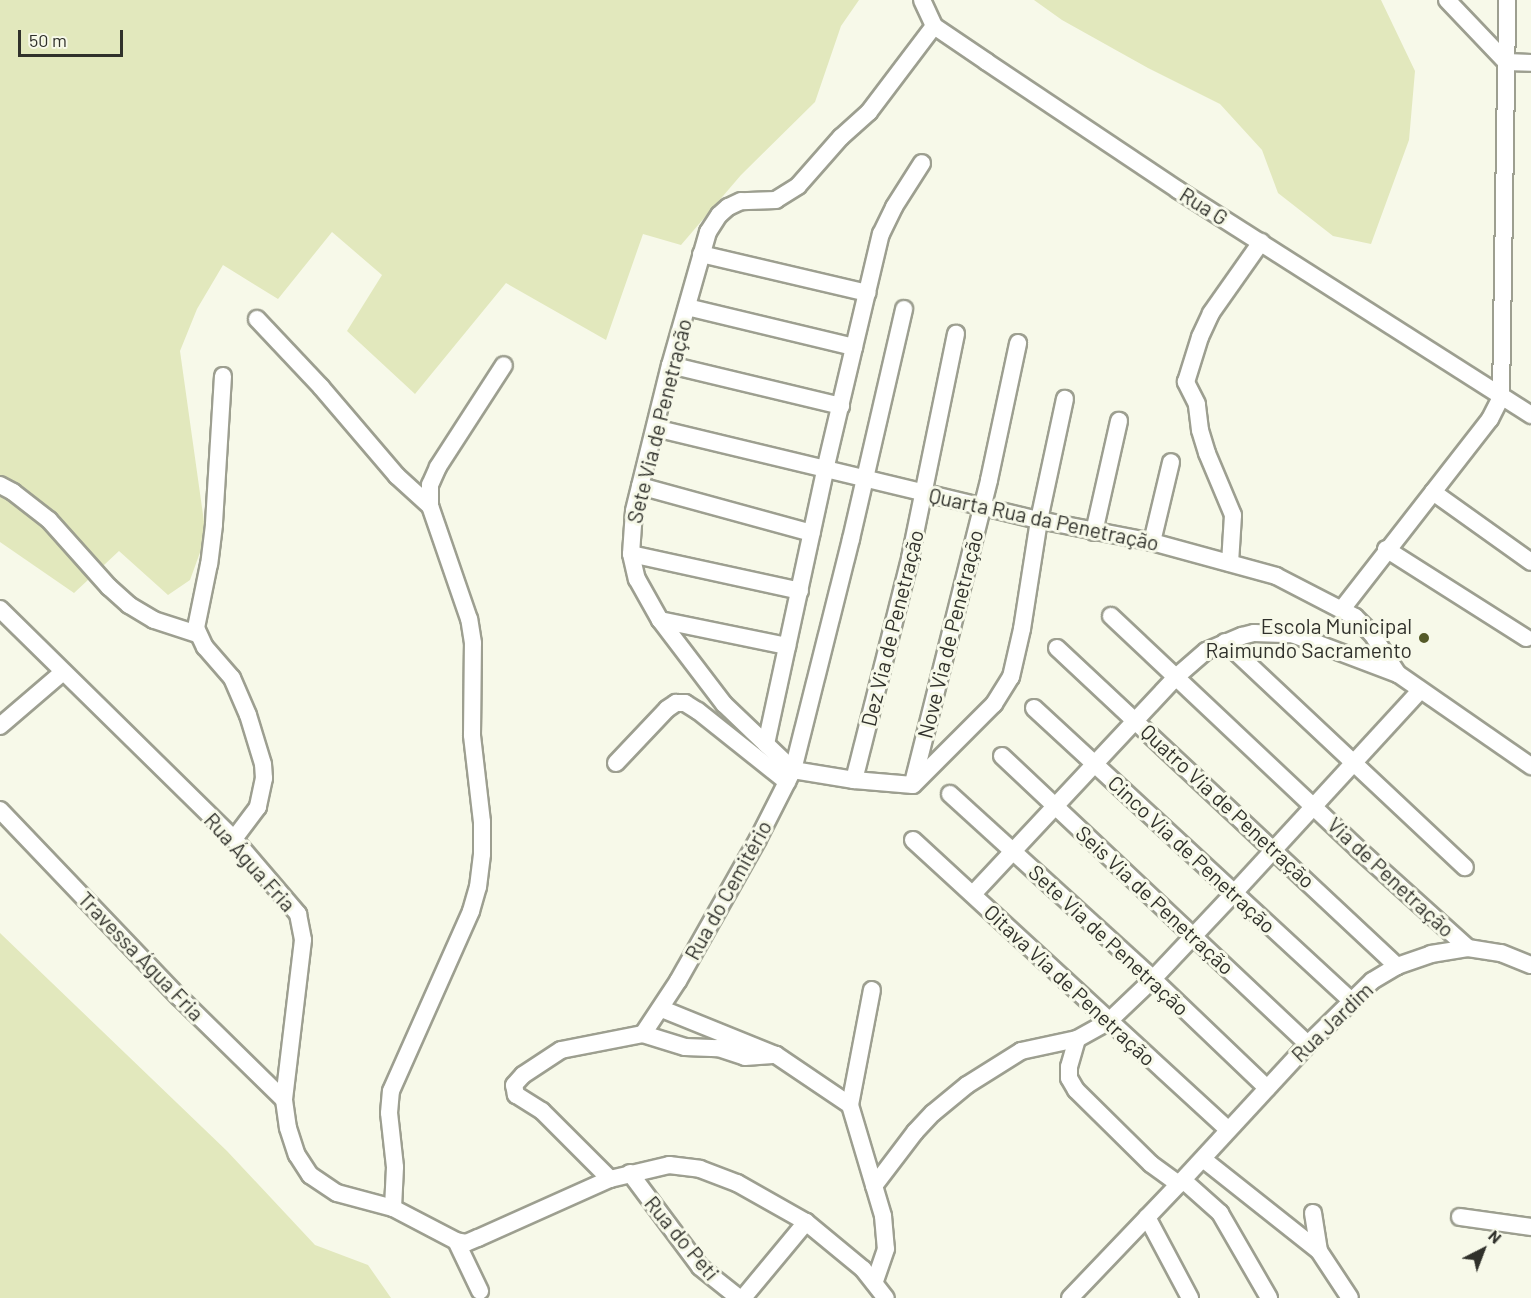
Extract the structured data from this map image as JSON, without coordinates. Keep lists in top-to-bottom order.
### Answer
{
  "streets": {
    "street": [
      "Rua G",
      "Sete Via de Penetração",
      "Quarta Rua da Penetração",
      "Dez Via de Penetração",
      "Nove Via de Penetração",
      "Quatro Via de Penetração",
      "Cinco Via de Penetração",
      "Rua Água Fria",
      "Via de Penetração",
      "Rua do Cemitério",
      "Seis Via de Penetração",
      "Travessa Água Fria",
      "Oitava Via de Penetração",
      "Rua Jardim",
      "Rua do Peti"
    ]
  },
  "crossings": [
    ["Rua G", "Sete Via de Penetração"],
    ["Sete Via de Penetração", "Quarta Rua da Penetração"],
    ["Sete Via de Penetração", "Via de Penetração"],
    ["Sete Via de Penetração", "Rua do Cemitério"],
    ["Sete Via de Penetração", "Rua Jardim"],
    ["Quarta Rua da Penetração", "Dez Via de Penetração"],
    ["Quarta Rua da Penetração", "Nove Via de Penetração"],
    ["Quarta Rua da Penetração", "Rua do Cemitério"],
    ["Quatro Via de Penetração", "Via de Penetração"],
    ["Quatro Via de Penetração", "Rua Jardim"],
    ["Cinco Via de Penetração", "Via de Penetração"],
    ["Cinco Via de Penetração", "Rua Jardim"],
    ["Rua Água Fria", "Travessa Água Fria"],
    ["Via de Penetração", "Seis Via de Penetração"],
    ["Via de Penetração", "Oitava Via de Penetração"],
    ["Via de Penetração", "Rua Jardim"],
    ["Seis Via de Penetração", "Rua Jardim"],
    ["Oitava Via de Penetração", "Rua Jardim"]
  ],
  "places": ["Escola Municipal Raimundo Sacramento"],
  "scale_bar": "50 m",
  "north": "top right"
}
